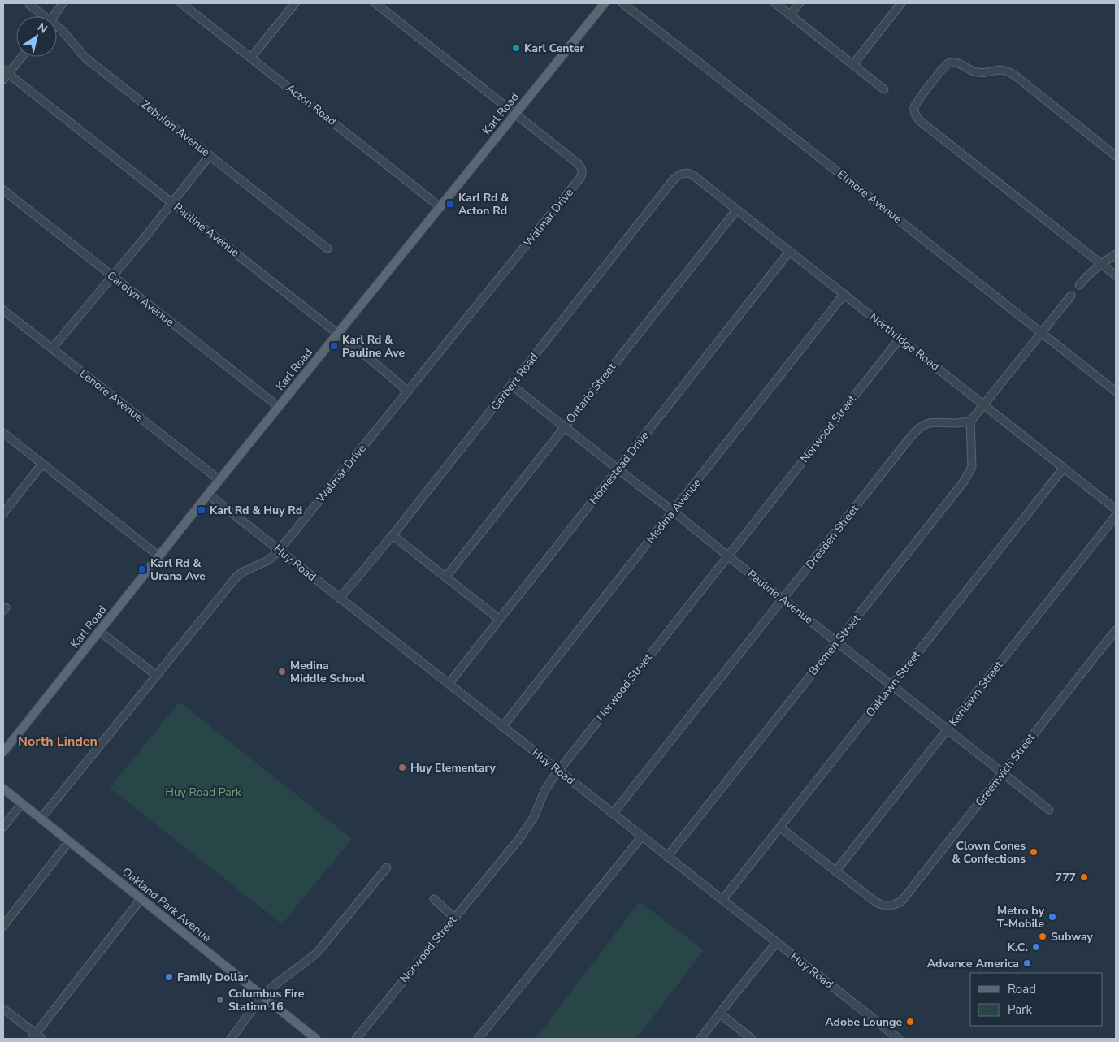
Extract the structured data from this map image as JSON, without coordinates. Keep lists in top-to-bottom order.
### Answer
{
  "streets": {
    "main road": ["Karl Road", "Oakland Park Avenue"],
    "street": [
      "Acton Road",
      "Zebulon Avenue",
      "Elmore Avenue",
      "Walmar Drive",
      "Pauline Avenue",
      "Carolyn Avenue",
      "Northridge Road",
      "Gerbert Road",
      "Ontario Street",
      "Lenore Avenue",
      "Norwood Street",
      "Homestead Drive",
      "Medina Avenue",
      "Dresden Street",
      "Huy Road",
      "Bremen Street",
      "Oaklawn Street",
      "Kenlawn Street",
      "Greenwich Street"
    ]
  },
  "crossings": [
    ["Acton Road", "Karl Road"],
    ["Karl Road", "Walmar Drive"],
    ["Karl Road", "Pauline Avenue"],
    ["Karl Road", "Carolyn Avenue"],
    ["Karl Road", "Lenore Avenue"],
    ["Karl Road", "Huy Road"],
    ["Walmar Drive", "Pauline Avenue"],
    ["Walmar Drive", "Huy Road"],
    ["Walmar Drive", "Oakland Park Avenue"],
    ["Pauline Avenue", "Gerbert Road"],
    ["Pauline Avenue", "Ontario Street"],
    ["Pauline Avenue", "Norwood Street"],
    ["Pauline Avenue", "Homestead Drive"],
    ["Pauline Avenue", "Medina Avenue"],
    ["Pauline Avenue", "Dresden Street"],
    ["Pauline Avenue", "Bremen Street"],
    ["Pauline Avenue", "Oaklawn Street"],
    ["Pauline Avenue", "Kenlawn Street"],
    ["Pauline Avenue", "Greenwich Street"],
    ["Northridge Road", "Gerbert Road"],
    ["Northridge Road", "Ontario Street"],
    ["Northridge Road", "Norwood Street"],
    ["Northridge Road", "Homestead Drive"],
    ["Northridge Road", "Medina Avenue"],
    ["Northridge Road", "Oaklawn Street"],
    ["Gerbert Road", "Huy Road"],
    ["Norwood Street", "Huy Road"],
    ["Homestead Drive", "Huy Road"],
    ["Medina Avenue", "Huy Road"],
    ["Dresden Street", "Huy Road"],
    ["Dresden Street", "Bremen Street"],
    ["Huy Road", "Bremen Street"],
    ["Huy Road", "Oaklawn Street"],
    ["Kenlawn Street", "Greenwich Street"]
  ],
  "districts": ["North Linden"],
  "parks": ["Huy Road Park"],
  "places": {
    "other": [
      "Karl Center",
      "Medina Middle School",
      "Huy Elementary",
      "Clown Cones & Confections",
      "777",
      "Metro by T-Mobile",
      "Subway",
      "K.C.",
      "Advance America",
      "Family Dollar",
      "Columbus Fire Station 16",
      "Adobe Lounge"
    ],
    "transit": [
      "Karl Rd & Acton Rd",
      "Karl Rd & Pauline Ave",
      "Karl Rd & Huy Rd",
      "Karl Rd & Urana Ave"
    ]
  },
  "legend": ["Road", "Park"],
  "north": "top right"
}
